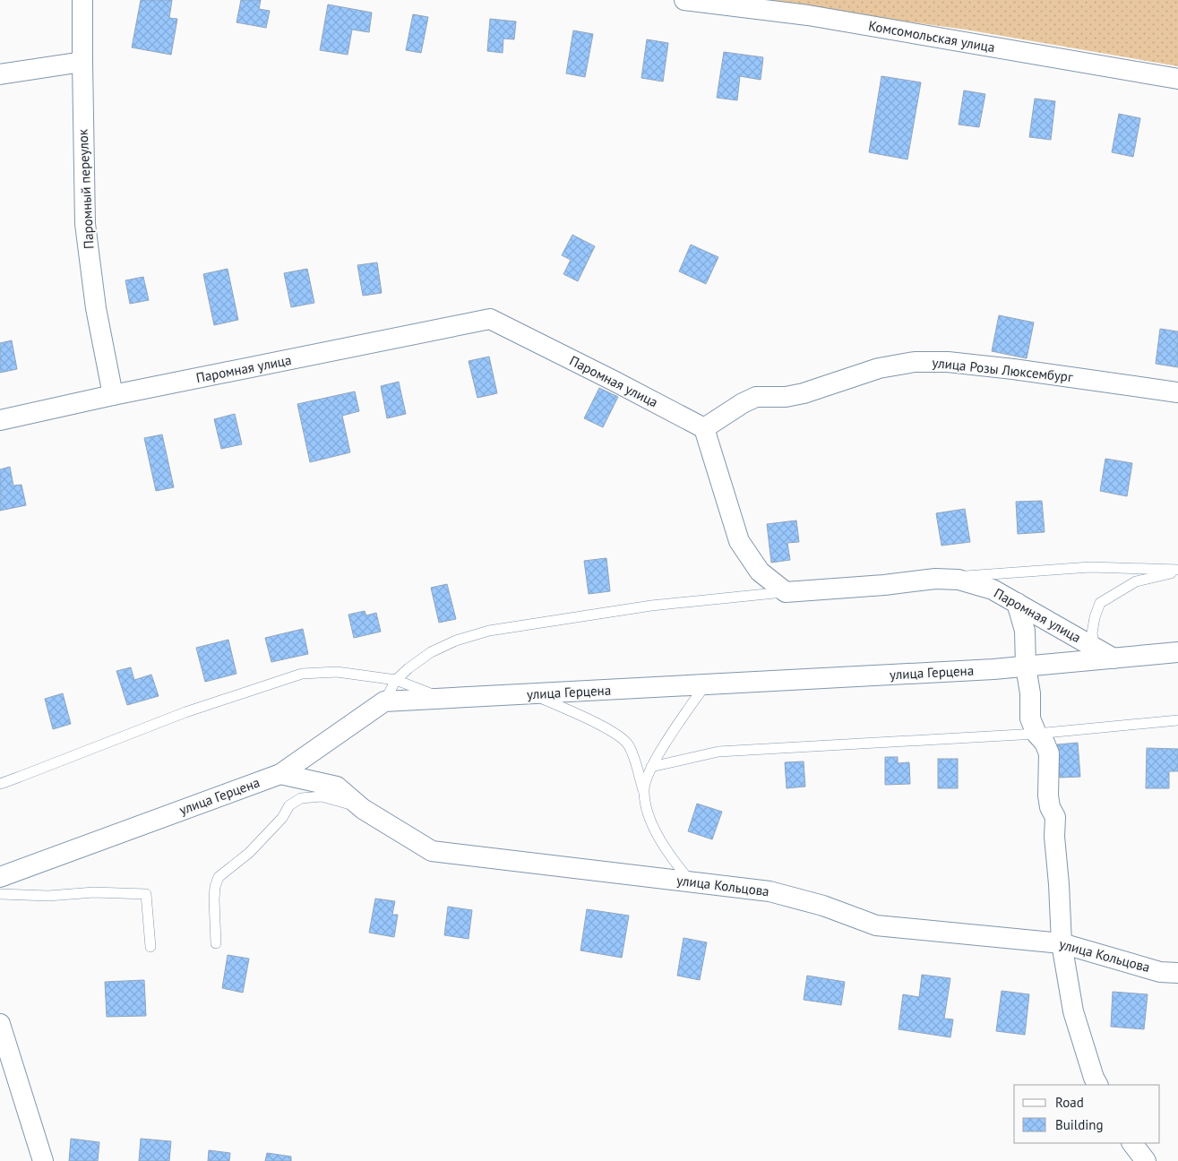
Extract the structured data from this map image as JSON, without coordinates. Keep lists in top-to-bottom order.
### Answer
{
  "streets": {
    "street": [
      "Комсомольская улица",
      "Паромный переулок",
      "Паромная улица",
      "улица Розы Люксембург",
      "улица Герцена",
      "улица Кольцова"
    ]
  },
  "crossings": [
    ["Паромный переулок", "Паромная улица"],
    ["Паромная улица", "улица Розы Люксембург"],
    ["Паромная улица", "улица Герцена"],
    ["улица Герцена", "улица Кольцова"]
  ],
  "legend": ["Road", "Building"]
}
